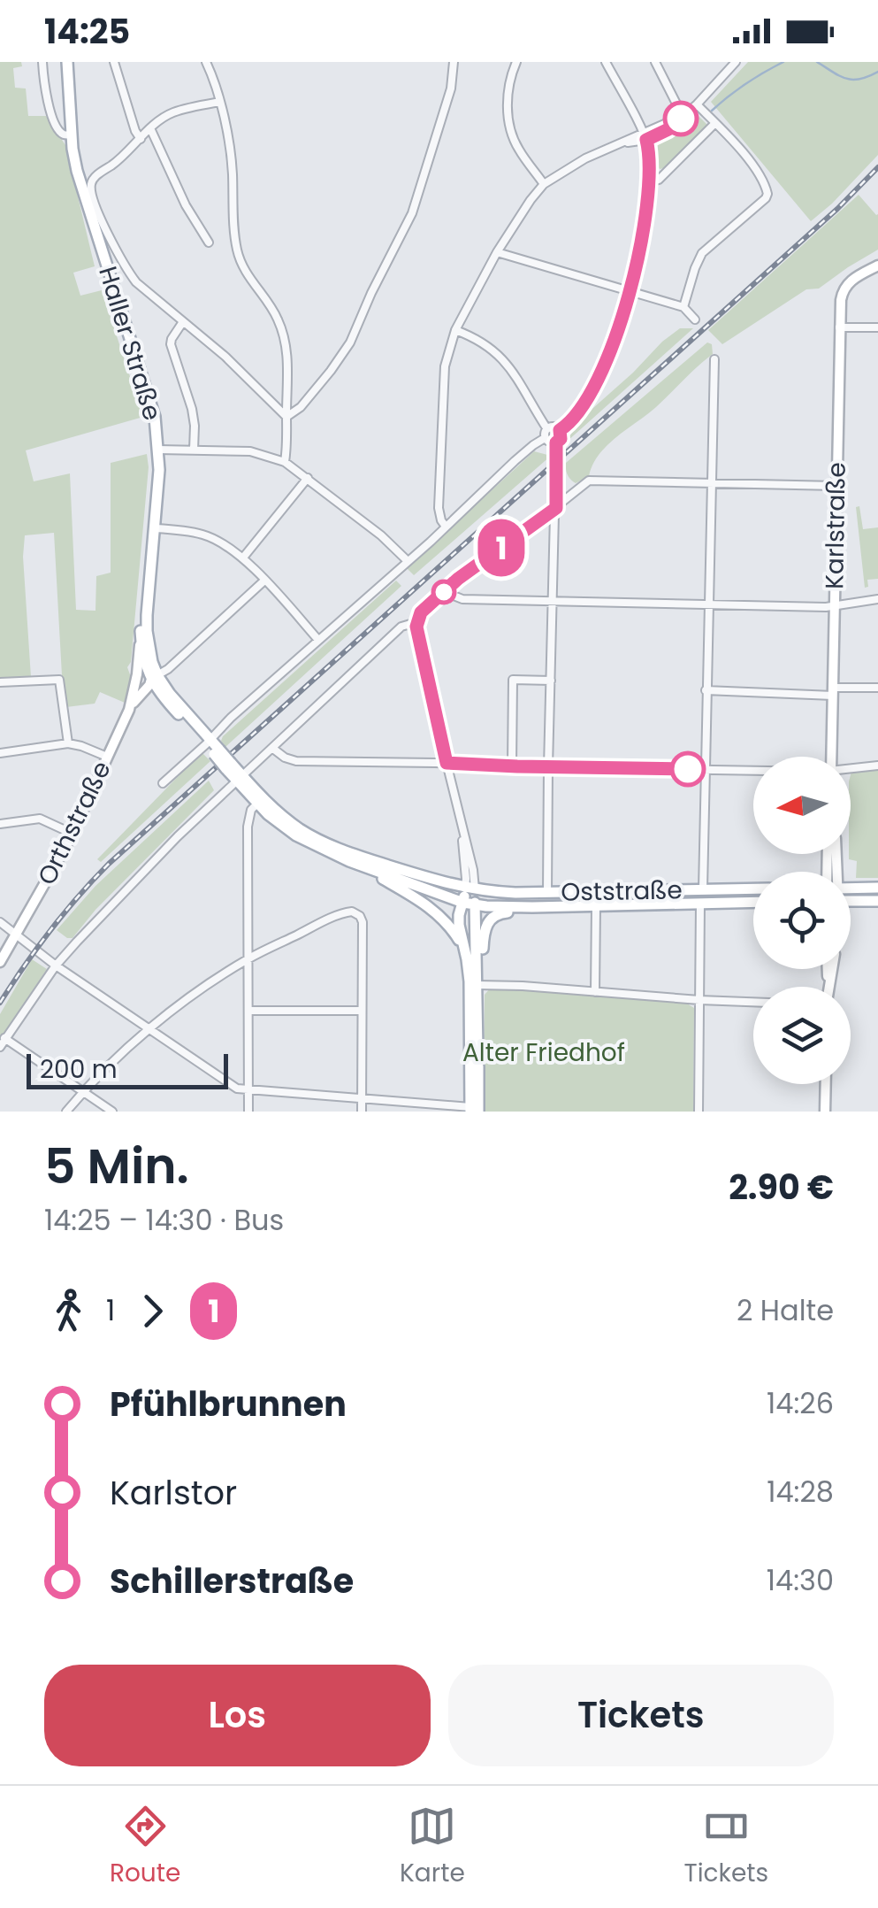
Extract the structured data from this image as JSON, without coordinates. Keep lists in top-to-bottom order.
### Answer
{
  "streets": {
    "main road": ["Haller Straße", "Oststraße"],
    "street": ["Karlstraße", "Orthstraße"]
  },
  "parks": ["Alter Friedhof"],
  "lines": ["bus line 1"],
  "scale_bar": "200 m",
  "north": "left",
  "page": {
    "status": "14:25",
    "on_map": "1",
    "scale": "200 m",
    "heading": ["5 Min.", "14:25 – 14:30 · Bus", "2.90 €"],
    "legs": ["1", "1", "2 Halte"],
    "list": [
      {
        "name": "Pfühlbrunnen",
        "value": "14:26"
      },
      {
        "name": "Karlstor",
        "value": "14:28"
      },
      {
        "name": "Schillerstraße",
        "value": "14:30"
      }
    ],
    "buttons": ["Los", "Tickets"],
    "tabs": ["Route", "Karte", "Tickets"]
  }
}
